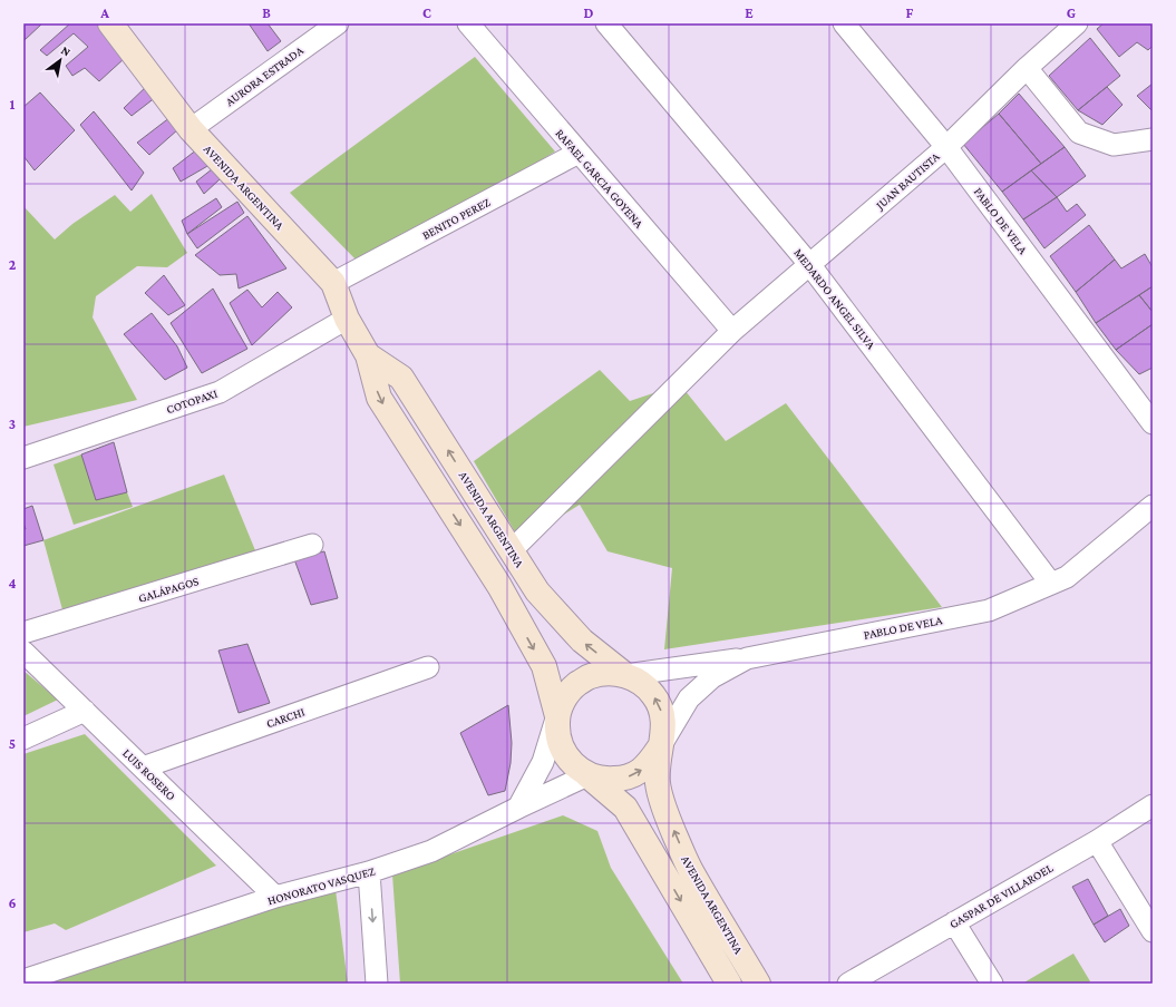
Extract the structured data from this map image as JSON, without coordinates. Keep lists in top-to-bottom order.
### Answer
{
  "streets": {
    "main road": ["AVENIDA ARGENTINA"],
    "street": [
      "AURORA ESTRADA",
      "RAFAEL GARCIA GOYENA",
      "JUAN BAUTISTA",
      "BENITO PEREZ",
      "PABLO DE VELA",
      "MEDARDO ANGEL SILVA",
      "COTOPAXI",
      "GALÁPAGOS",
      "CARCHI",
      "LUIS ROSERO",
      "HONORATO VASQUEZ",
      "GASPAR DE VILLAROEL"
    ]
  },
  "crossings": [
    ["AURORA ESTRADA", "AVENIDA ARGENTINA"],
    ["RAFAEL GARCIA GOYENA", "JUAN BAUTISTA"],
    ["RAFAEL GARCIA GOYENA", "BENITO PEREZ"],
    ["JUAN BAUTISTA", "AVENIDA ARGENTINA"],
    ["JUAN BAUTISTA", "PABLO DE VELA"],
    ["JUAN BAUTISTA", "MEDARDO ANGEL SILVA"],
    ["AVENIDA ARGENTINA", "BENITO PEREZ"],
    ["AVENIDA ARGENTINA", "PABLO DE VELA"],
    ["AVENIDA ARGENTINA", "COTOPAXI"],
    ["AVENIDA ARGENTINA", "HONORATO VASQUEZ"],
    ["PABLO DE VELA", "MEDARDO ANGEL SILVA"],
    ["PABLO DE VELA", "HONORATO VASQUEZ"],
    ["CARCHI", "LUIS ROSERO"],
    ["LUIS ROSERO", "HONORATO VASQUEZ"]
  ],
  "north": "top right",
  "grid": {
    "columns": [
      "A",
      "B",
      "C",
      "D",
      "E",
      "F",
      "G"
    ],
    "rows": [
      "1",
      "2",
      "3",
      "4",
      "5",
      "6"
    ]
  }
}
